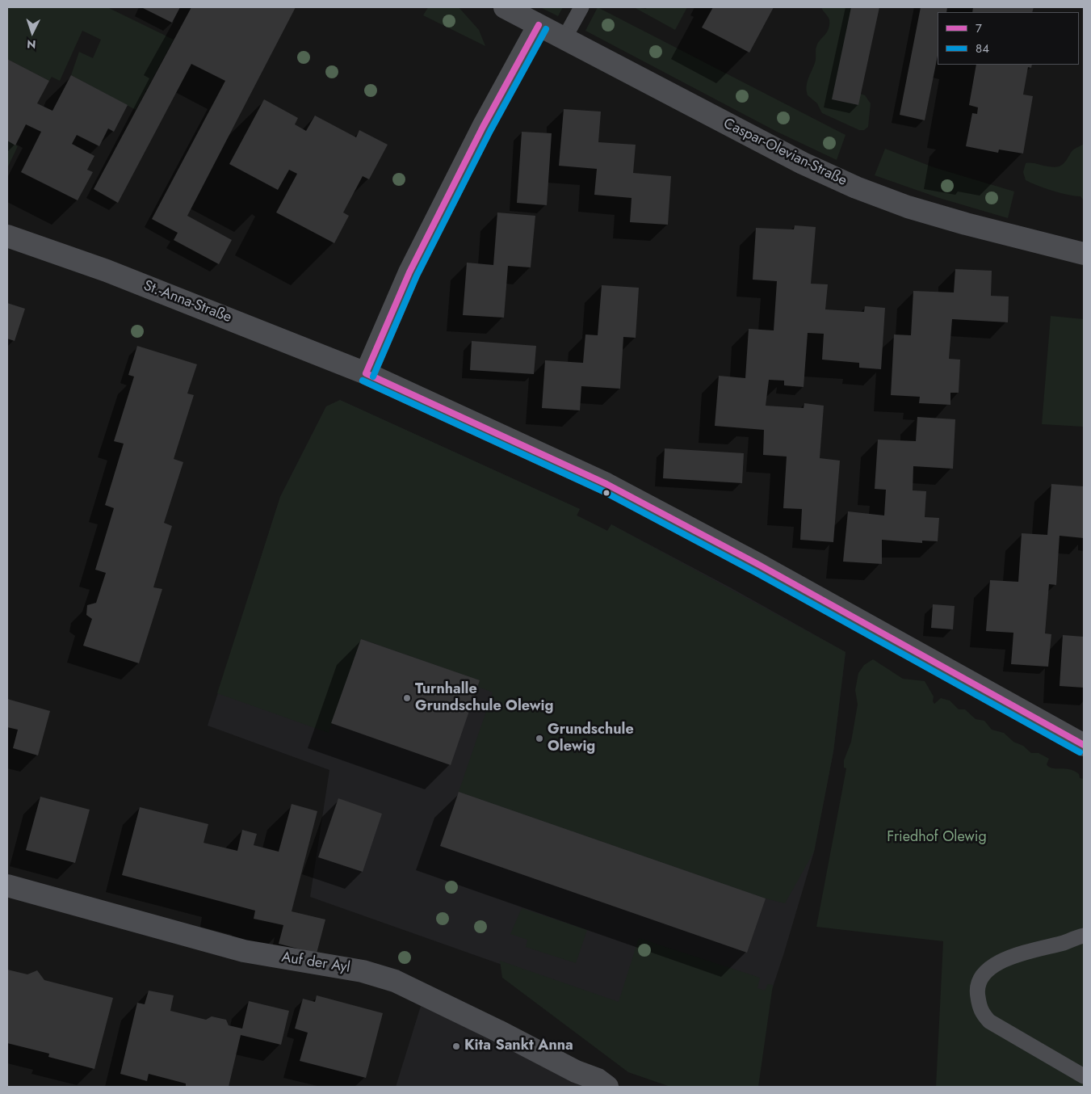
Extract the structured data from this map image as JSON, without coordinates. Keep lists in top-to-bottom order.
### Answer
{
  "streets": {
    "street": ["Caspar-Olevian-Straße", "St.-Anna-Straße", "Auf der Ayl"]
  },
  "parks": ["Friedhof Olewig"],
  "places": ["Turnhalle Grundschule Olewig", "Grundschule Olewig", "Kita Sankt Anna"],
  "lines": ["transit line 7", "transit line 84"],
  "legend": ["7", "84"],
  "north": "bottom"
}
